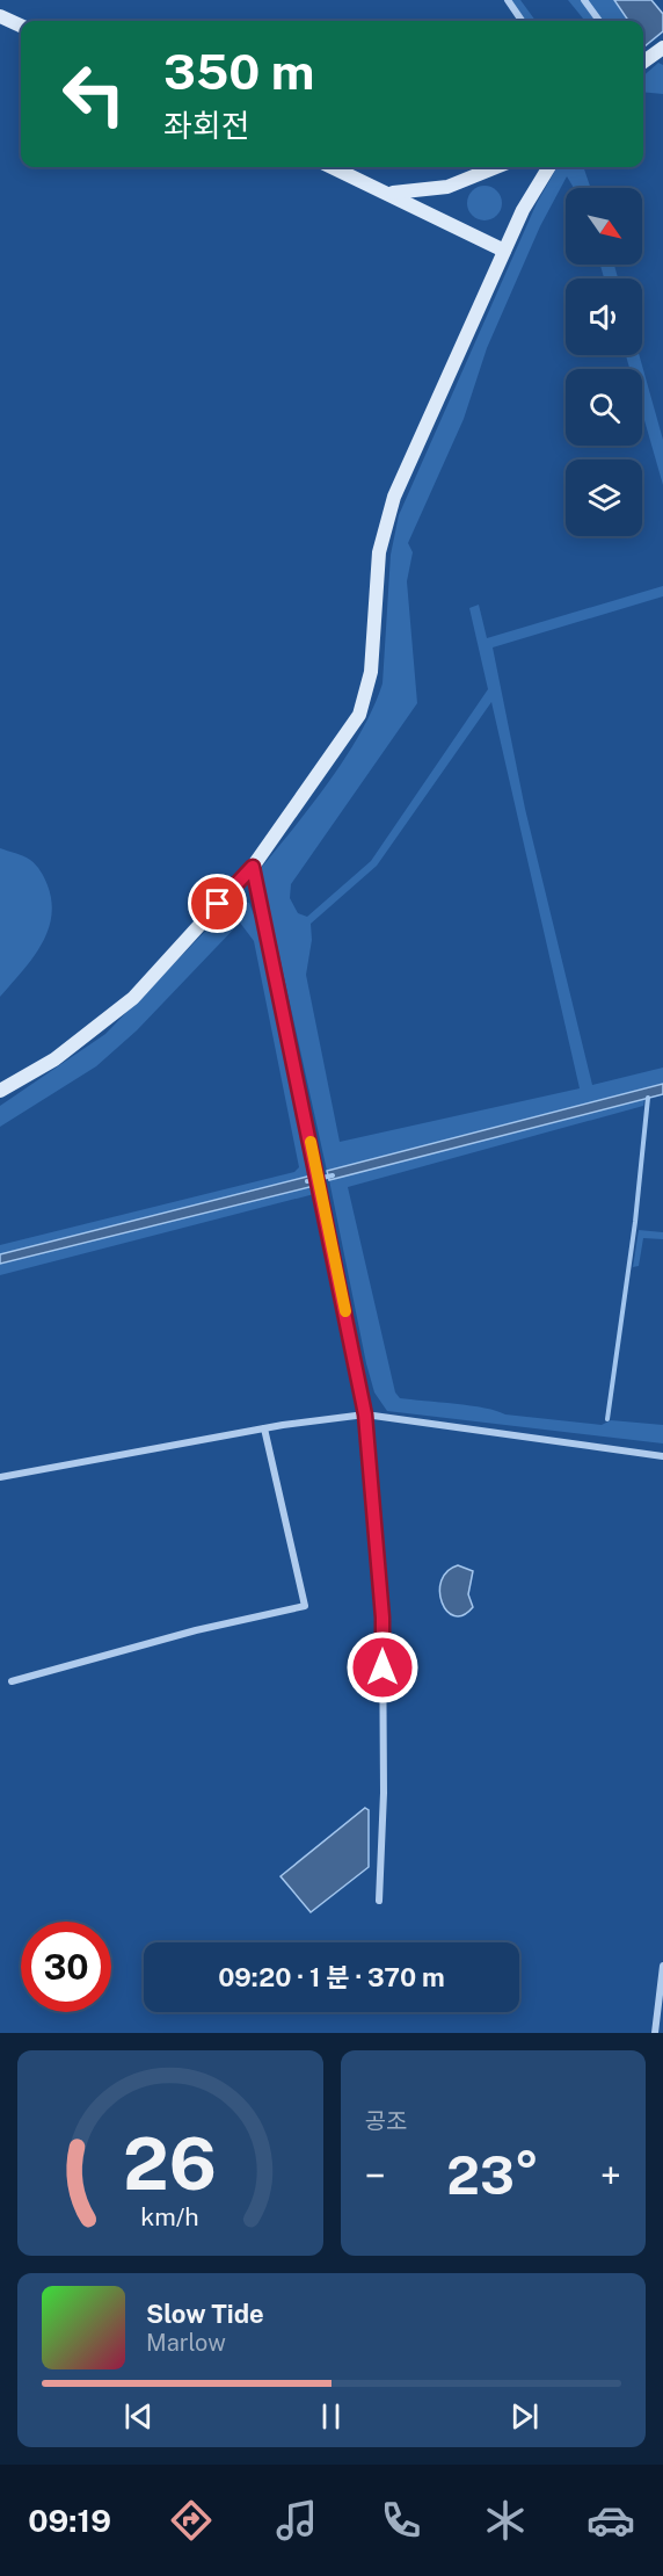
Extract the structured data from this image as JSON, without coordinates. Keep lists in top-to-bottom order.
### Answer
{
  "north": "bottom right",
  "page": {
    "turn": ["350 m", "좌회전"],
    "limit": "30",
    "trip": "09:20 · 1 분 · 370 m",
    "tile": "공조",
    "heat": ["−", "23°", "+"],
    "song": ["Slow Tide", "Marlow"],
    "tabs": "09:19",
    "gauge": ["26", "km/h"]
  }
}
